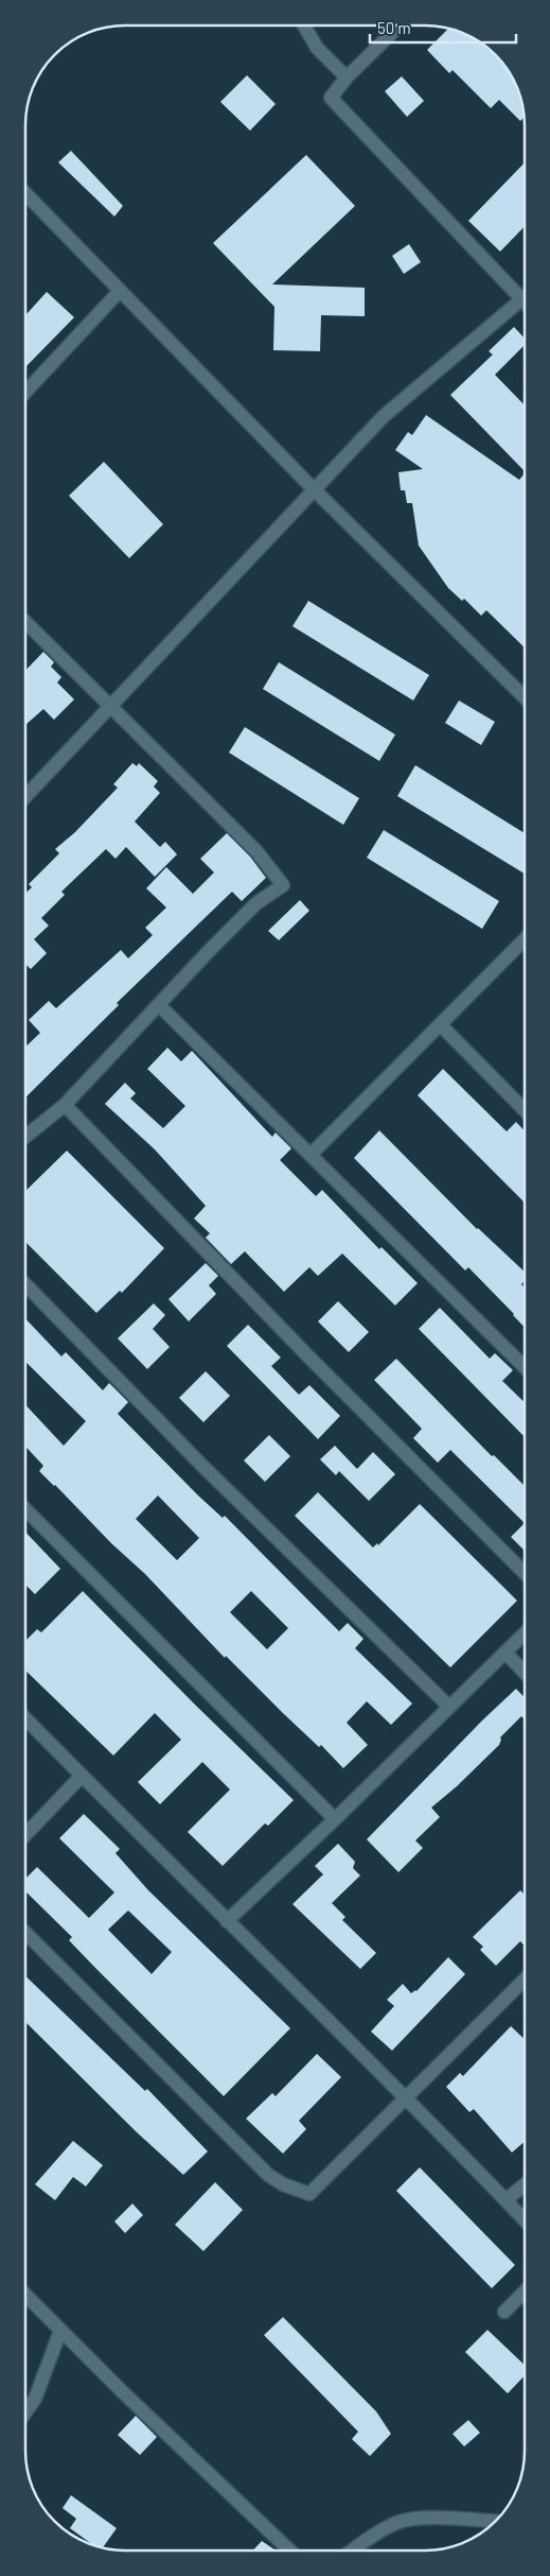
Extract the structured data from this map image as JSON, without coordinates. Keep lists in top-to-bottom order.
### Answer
{
  "scale_bar": "50 m"
}
